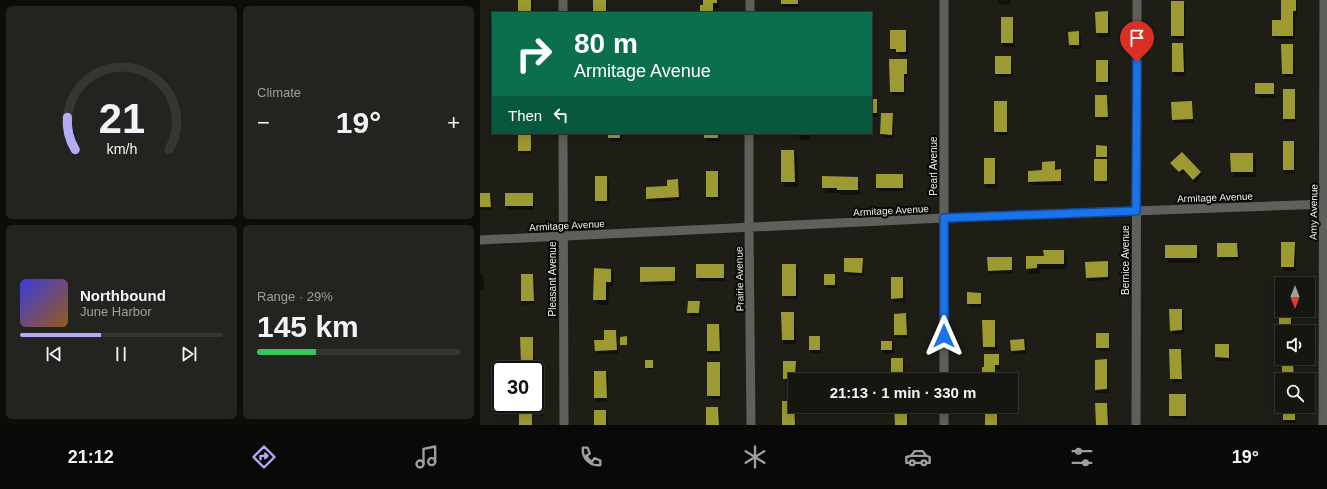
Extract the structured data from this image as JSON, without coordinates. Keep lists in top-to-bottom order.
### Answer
{
  "streets": {
    "street": [
      "Pearl Avenue",
      "Armitage Avenue",
      "Amy Avenue",
      "Bernice Avenue",
      "Pleasant Avenue",
      "Prairie Avenue"
    ]
  },
  "crossings": [
    ["Pearl Avenue", "Armitage Avenue"],
    ["Armitage Avenue", "Amy Avenue"],
    ["Armitage Avenue", "Bernice Avenue"],
    ["Armitage Avenue", "Pleasant Avenue"],
    ["Armitage Avenue", "Prairie Avenue"]
  ],
  "north": "bottom",
  "page": {
    "tile": [
      "Climate",
      ["Range · 29%", "145 km"]
    ],
    "turn": ["80 m", "Armitage Avenue"],
    "then": "Then",
    "heat": ["−", "19°", "+"],
    "song": ["Northbound", "June Harbor"],
    "limit": "30",
    "trip": "21:13 · 1 min · 330 m",
    "tabs": ["21:12", "19°"],
    "gauge": ["21", "km/h"]
  }
}
